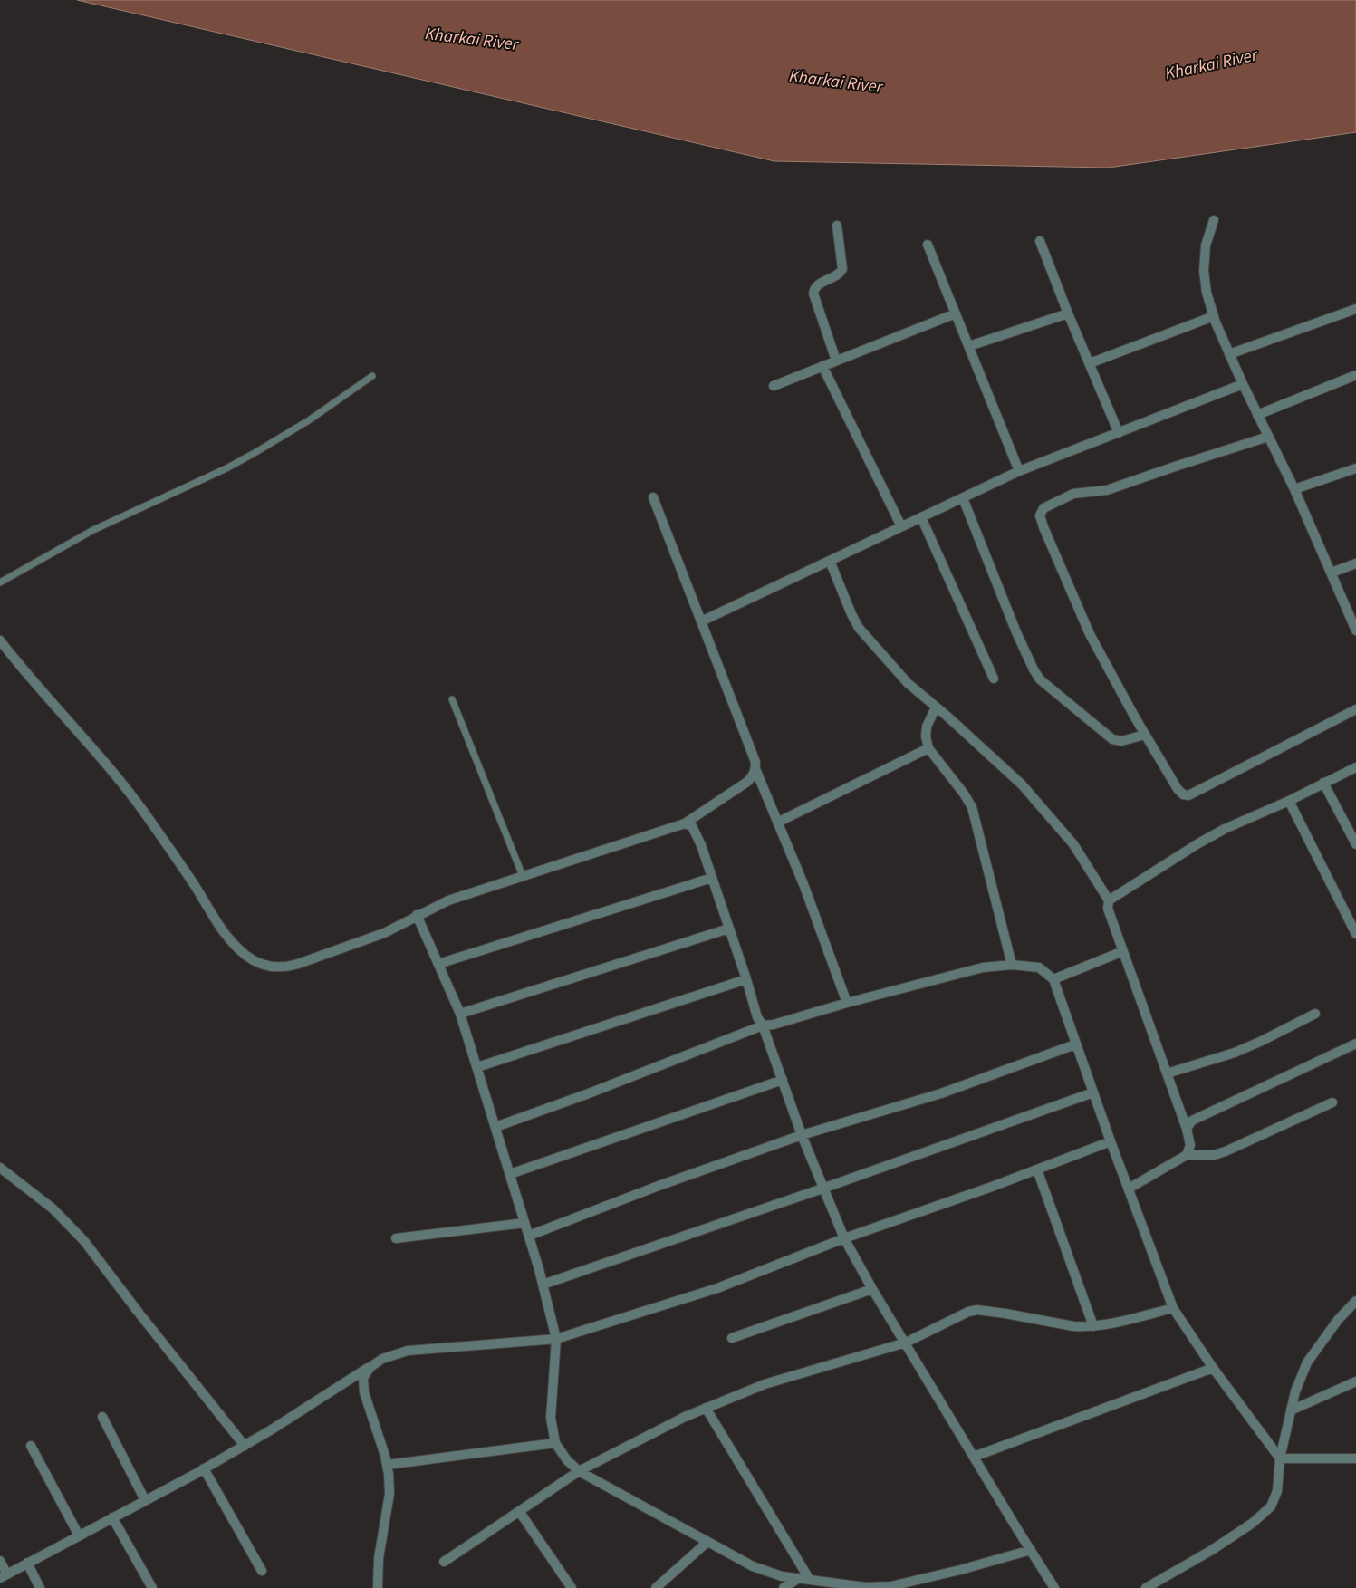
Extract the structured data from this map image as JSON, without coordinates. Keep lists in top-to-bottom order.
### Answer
{
  "water": ["Kharkai River"]
}
